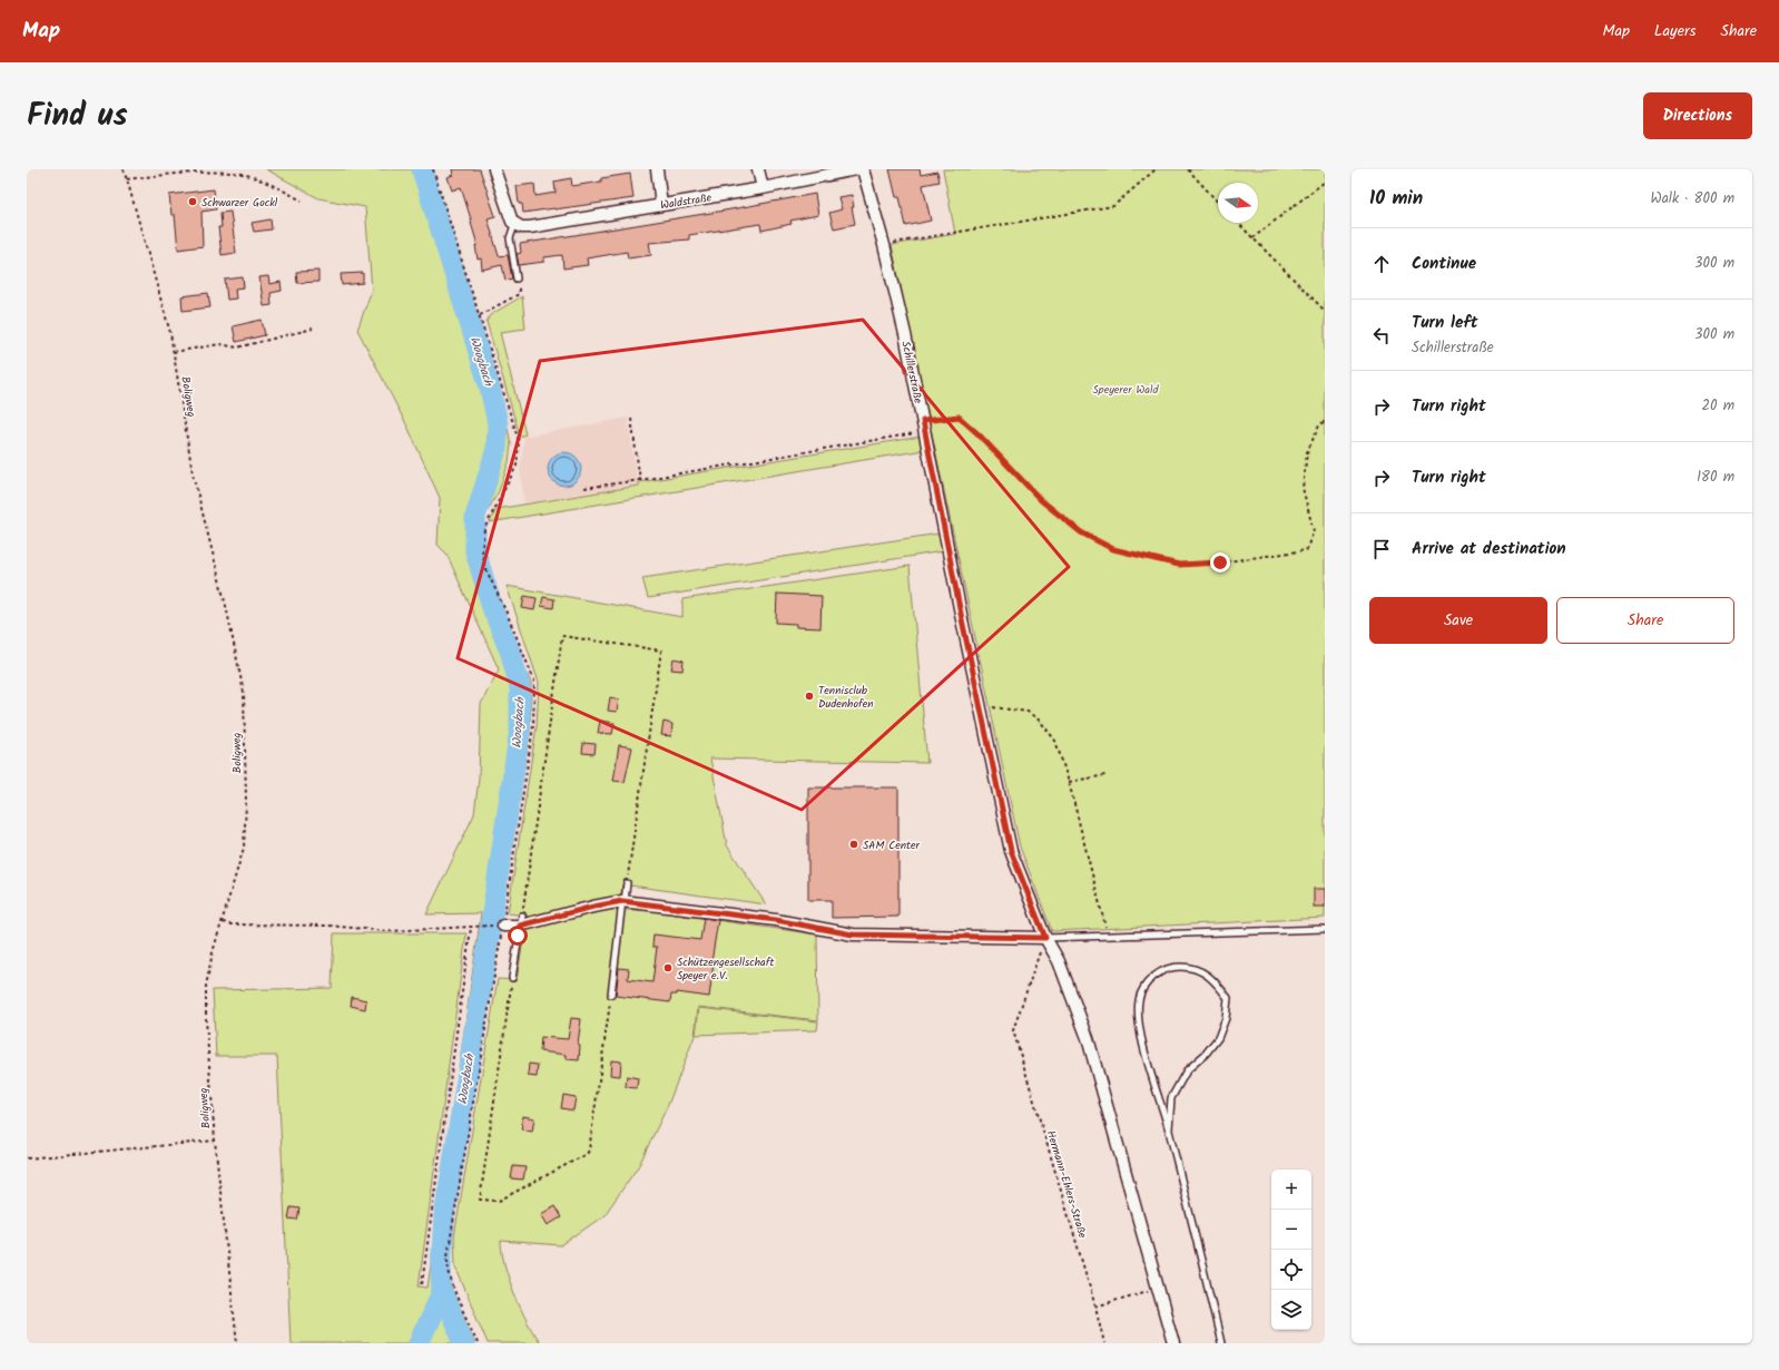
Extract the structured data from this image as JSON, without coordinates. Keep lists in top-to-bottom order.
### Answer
{
  "streets": {
    "street": ["Waldstraße", "Schillerstraße"],
    "path": ["Boligweg", "Hermann-Ehlers-Straße"]
  },
  "crossings": [
    ["Schillerstraße", "Hermann-Ehlers-Straße"]
  ],
  "water": ["Woogbach"],
  "parks": ["Speyerer Wald"],
  "places": [
    "Schwarzer Gockl",
    "Tennisclub Dudenhofen",
    "SAM Center",
    "Schützengesellschaft Speyer e.V."
  ],
  "north": "right",
  "page": {
    "header": "Map",
    "nav": ["Map", "Layers", "Share"],
    "title": "Find us",
    "buttons": [
      "Directions",
      ["Save", "Share"]
    ],
    "heading": ["10 min", "Walk · 800 m"],
    "list": [
      ["Continue", "300 m"],
      ["Turn left", "Schillerstraße", "300 m"],
      ["Turn right", "20 m"],
      ["Turn right", "180 m"],
      "Arrive at destination"
    ],
    "map_buttons": ["+", "−"]
  }
}
